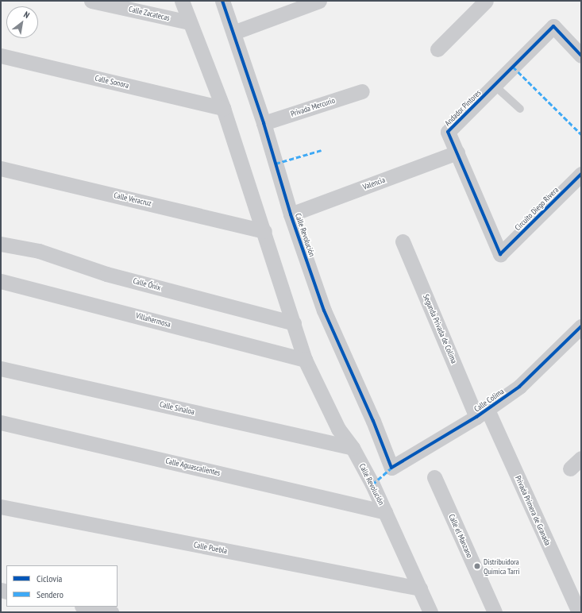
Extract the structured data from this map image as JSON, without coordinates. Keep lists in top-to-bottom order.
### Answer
{
  "streets": {
    "street": [
      "Calle Zacatecas",
      "Calle Sonora",
      "Privada Mercurio",
      "Andador Pintores",
      "Valencia",
      "Calle Veracruz",
      "Circuito Diego Rivera",
      "Calle Revolución",
      "Calle Ónix",
      "Villahermosa",
      "Segunda Privada de Colima",
      "Calle Colima",
      "Calle Sinaloa",
      "Calle Aguascalientes",
      "Privada Primera de Granada",
      "Calle el Manzano",
      "Calle Puebla"
    ]
  },
  "crossings": [
    ["Calle Zacatecas", "Calle Revolución"],
    ["Calle Sonora", "Calle Revolución"],
    ["Privada Mercurio", "Calle Revolución"],
    ["Andador Pintores", "Valencia"],
    ["Andador Pintores", "Circuito Diego Rivera"],
    ["Valencia", "Calle Revolución"],
    ["Calle Veracruz", "Calle Revolución"],
    ["Calle Revolución", "Calle Ónix"],
    ["Calle Revolución", "Villahermosa"],
    ["Calle Revolución", "Calle Colima"],
    ["Calle Revolución", "Calle Sinaloa"],
    ["Calle Revolución", "Calle Aguascalientes"],
    ["Calle Revolución", "Calle Puebla"],
    ["Segunda Privada de Colima", "Calle Colima"],
    ["Segunda Privada de Colima", "Privada Primera de Granada"],
    ["Calle Colima", "Privada Primera de Granada"]
  ],
  "places": ["Distribuidora Quimica Tarri"],
  "legend": ["Ciclovía", "Sendero"],
  "north": "top right"
}
